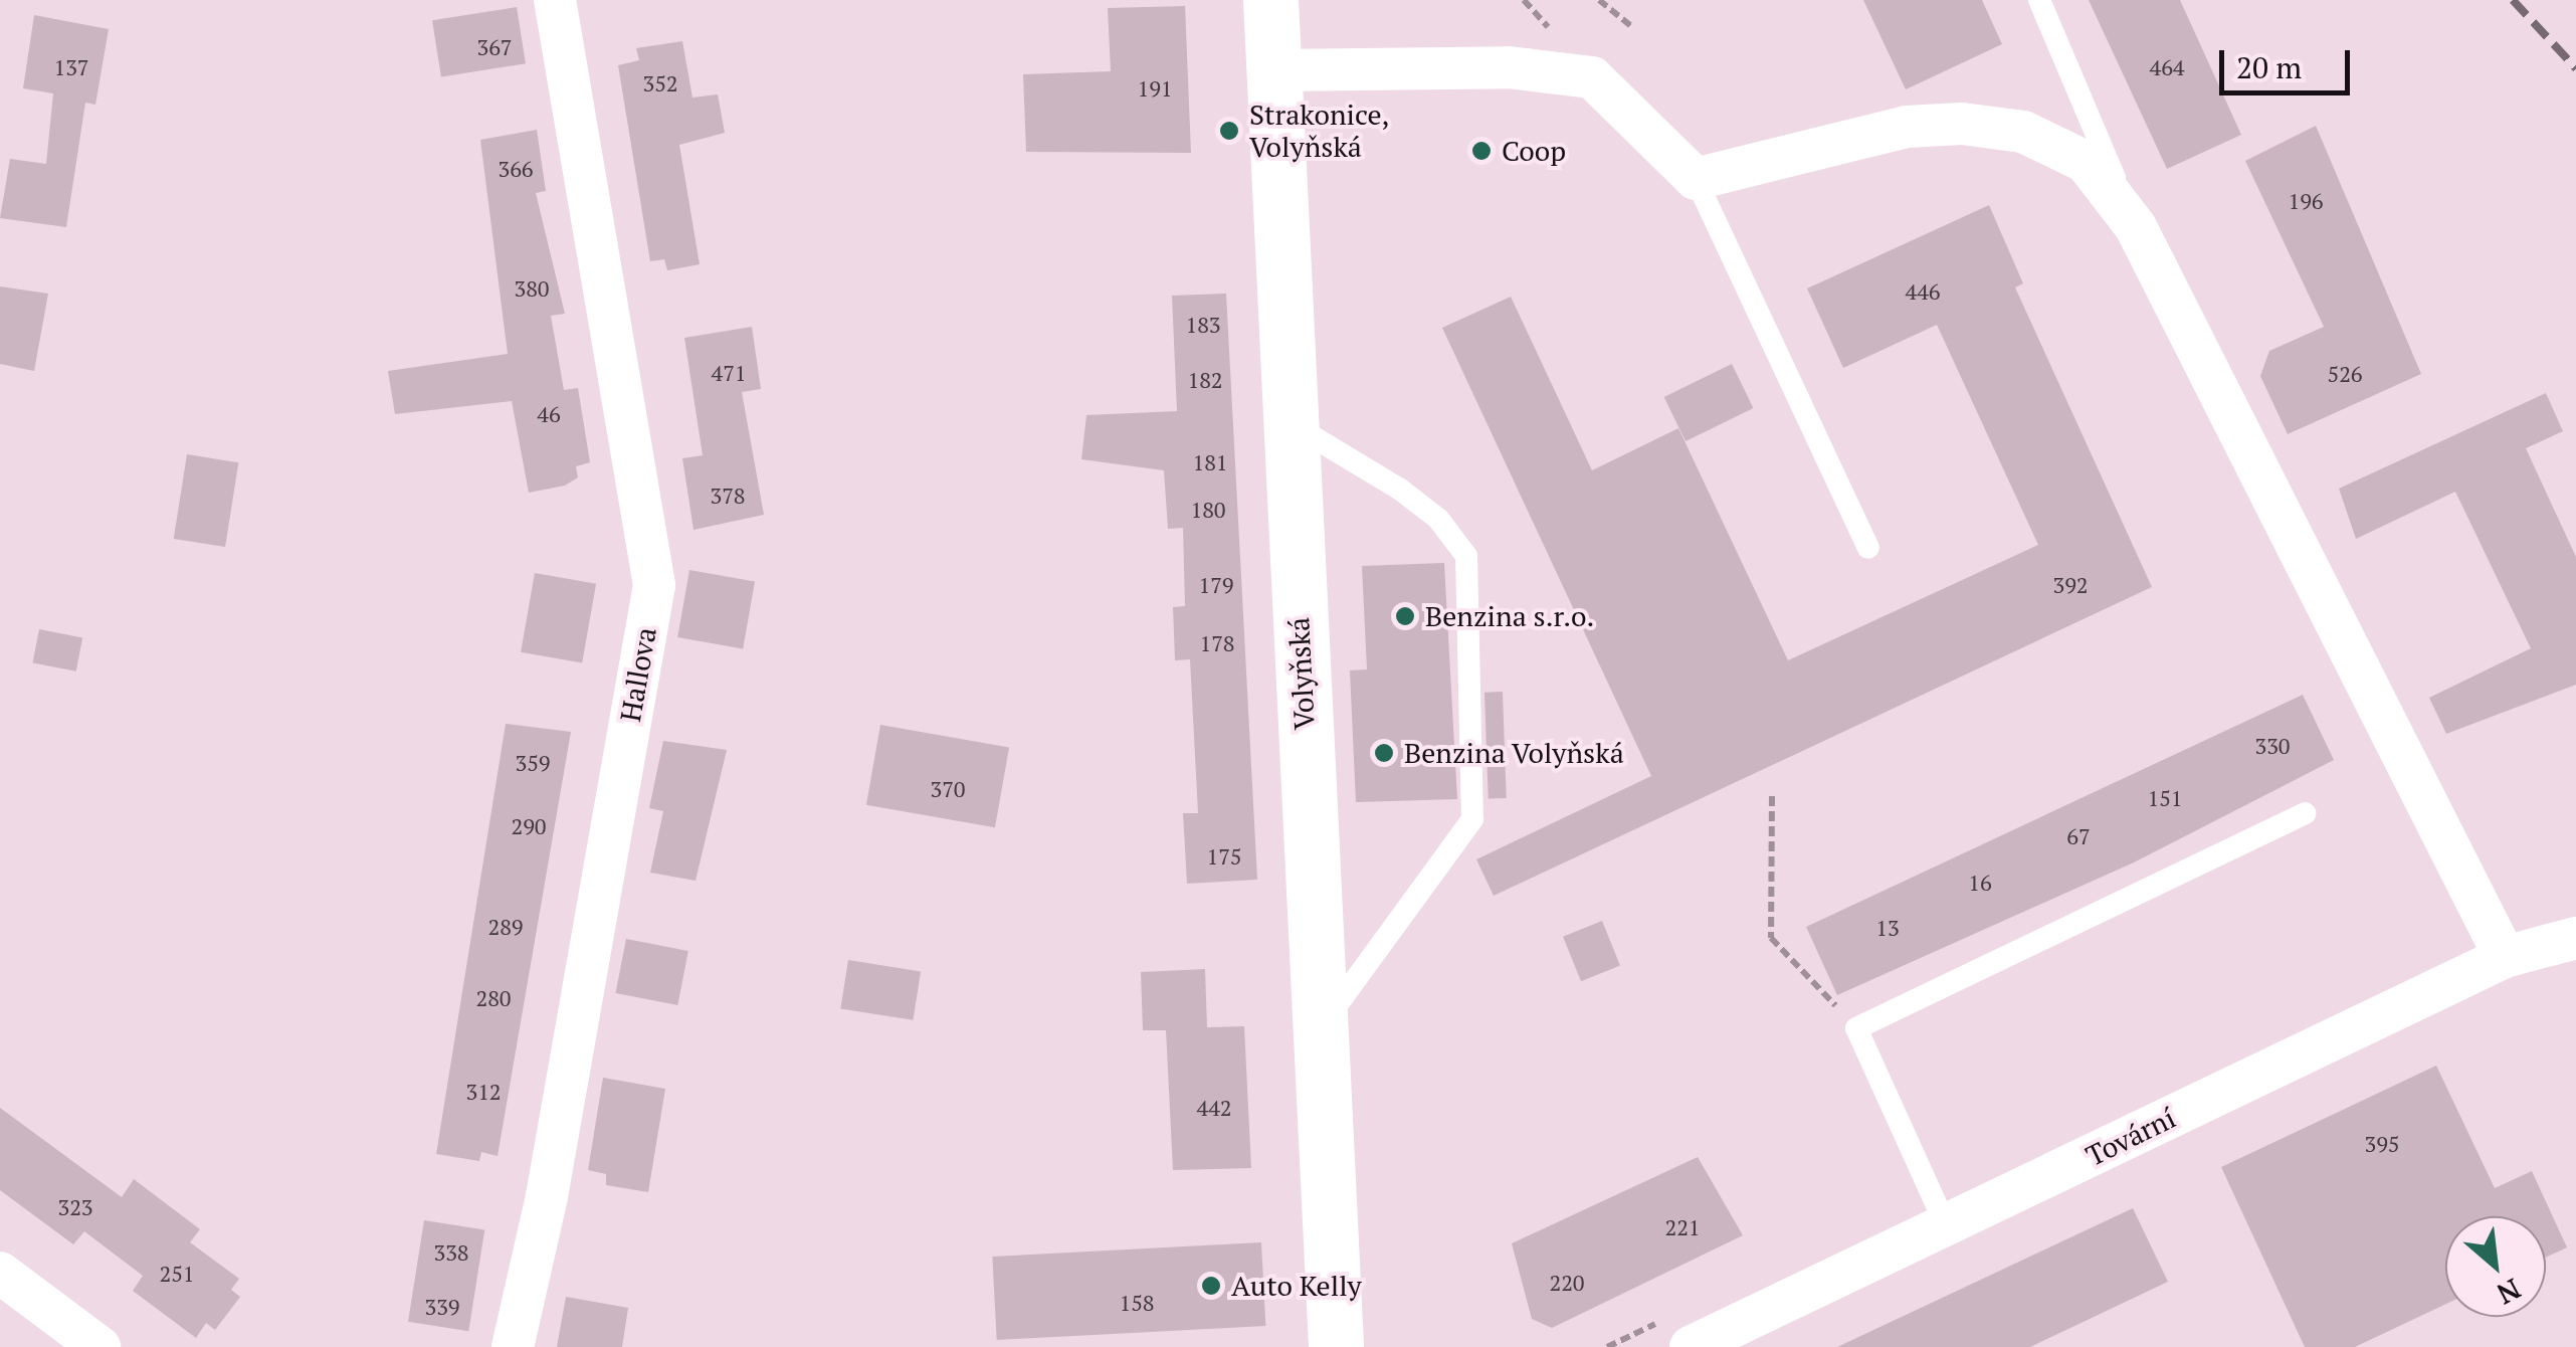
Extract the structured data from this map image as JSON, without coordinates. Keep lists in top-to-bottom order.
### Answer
{
  "streets": {
    "main road": ["Volyňská"],
    "street": ["Hallova", "Tovární"]
  },
  "places": [
    "Strakonice, Volyňská",
    "Coop",
    "Benzina s.r.o.",
    "Benzina Volyňská",
    "Auto Kelly"
  ],
  "house_numbers": [
    "367",
    "137",
    "464",
    "352",
    "191",
    "366",
    "196",
    "380",
    "446",
    "183",
    "471",
    "526",
    "182",
    "46",
    "181",
    "378",
    "180",
    "179",
    "392",
    "178",
    "330",
    "359",
    "370",
    "151",
    "290",
    "67",
    "175",
    "16",
    "289",
    "13",
    "280",
    "312",
    "442",
    "395",
    "323",
    "221",
    "338",
    "251",
    "220",
    "158",
    "339"
  ],
  "scale_bar": "20 m",
  "north": "bottom right"
}
